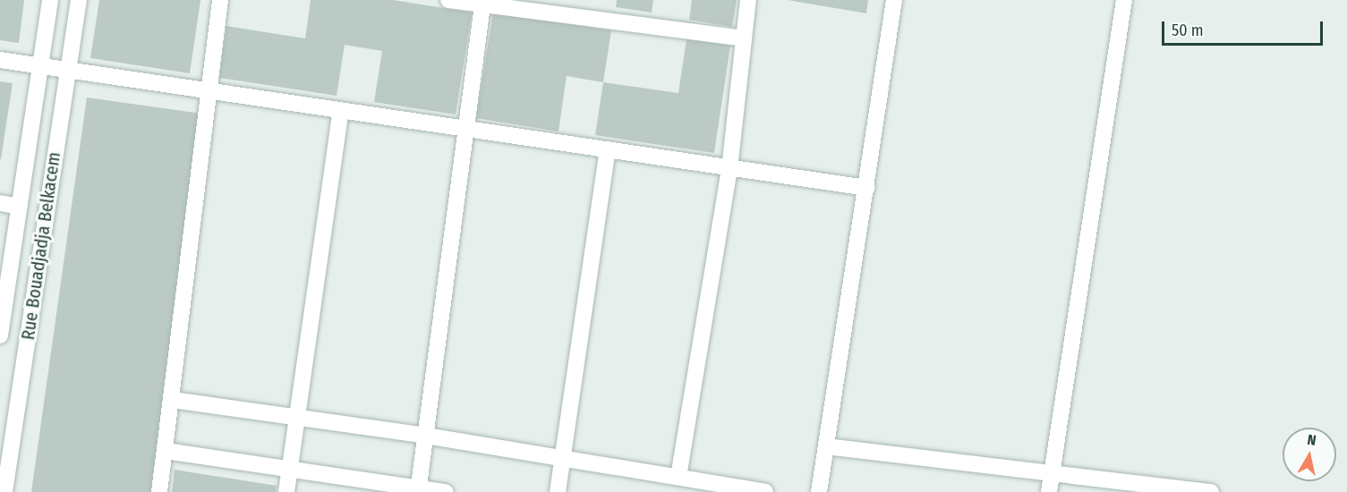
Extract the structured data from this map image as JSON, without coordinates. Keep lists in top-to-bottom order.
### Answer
{
  "streets": {
    "street": ["Rue Bouadjadja Belkacem"]
  },
  "scale_bar": "50 m",
  "north": "top"
}
